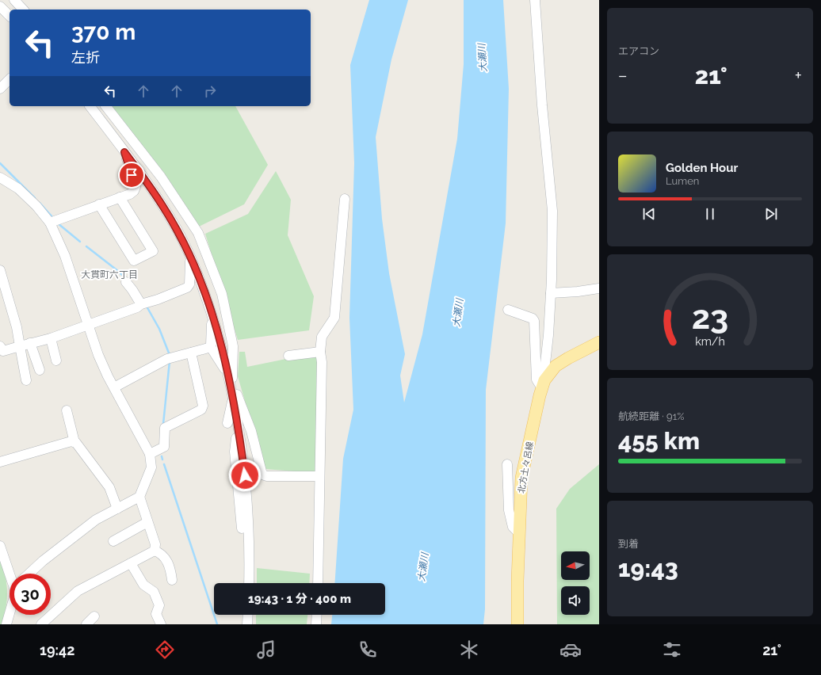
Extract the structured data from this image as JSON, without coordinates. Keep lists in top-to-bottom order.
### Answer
{
  "streets": {
    "main road": ["北方土々呂線"]
  },
  "districts": ["大貫町六丁目"],
  "water": ["大瀬川"],
  "north": "left",
  "page": {
    "tile": [
      "エアコン",
      ["航続距離 · 91%", "455 km"],
      ["到着", "19:43"]
    ],
    "turn": ["370 m", "左折"],
    "heat": ["−", "21°", "+"],
    "song": ["Golden Hour", "Lumen"],
    "limit": "30",
    "trip": "19:43 · 1 分 · 400 m",
    "tabs": ["19:42", "21°"],
    "gauge": ["23", "km/h"]
  }
}
